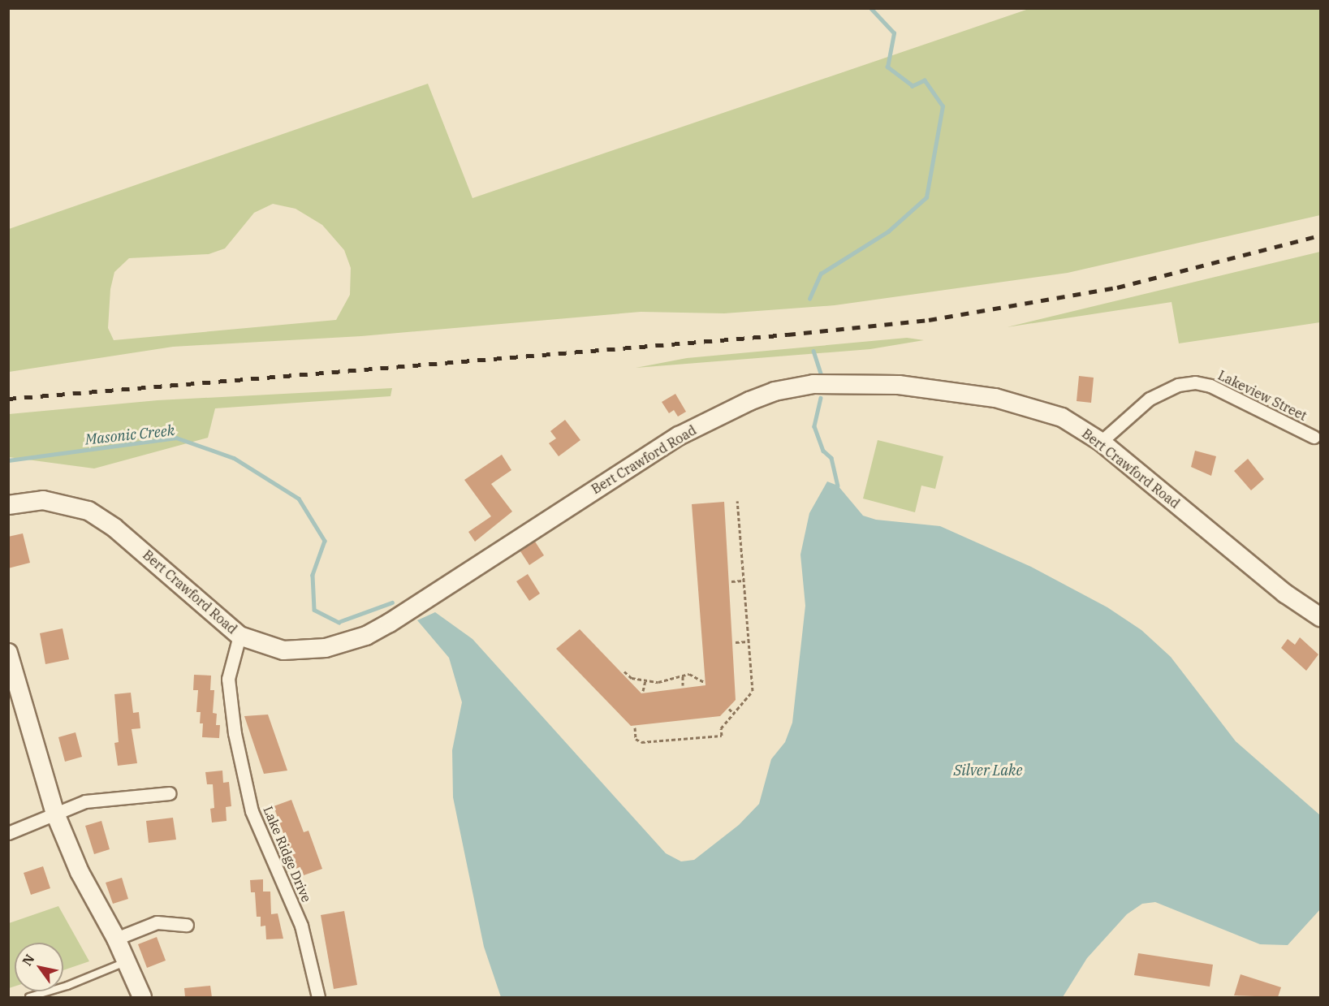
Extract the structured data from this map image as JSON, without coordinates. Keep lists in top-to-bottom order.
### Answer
{
  "streets": {
    "street": ["Lakeview Street", "Bert Crawford Road", "Lake Ridge Drive"]
  },
  "crossings": [
    ["Lakeview Street", "Bert Crawford Road"],
    ["Bert Crawford Road", "Lake Ridge Drive"]
  ],
  "water": ["Masonic Creek", "Silver Lake"],
  "north": "top left"
}
